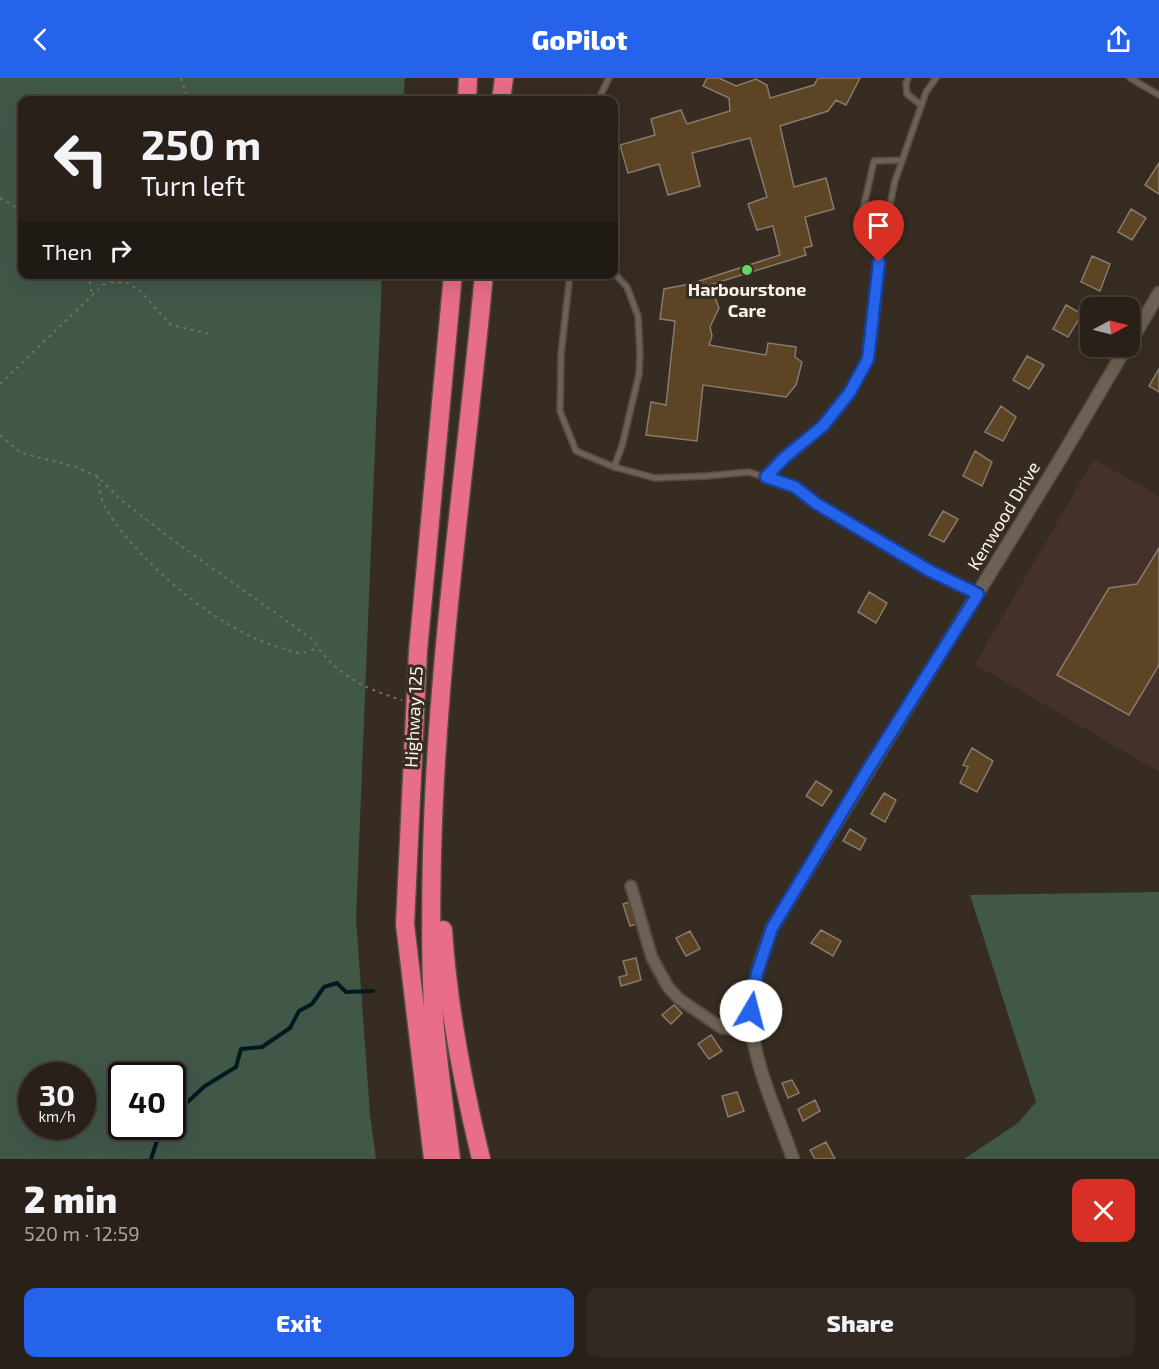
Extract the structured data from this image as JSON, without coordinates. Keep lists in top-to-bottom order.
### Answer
{
  "streets": {
    "highway": ["Highway 125"],
    "street": ["Kenwood Drive"]
  },
  "places": ["Harbourstone Care"],
  "north": "right",
  "page": {
    "header": "GoPilot",
    "turn": ["250 m", "Turn left"],
    "then": "Then",
    "speed": "30 km/h",
    "limit": "40",
    "heading": ["2 min", "520 m · 12:59"],
    "buttons": ["Exit", "Share"]
  }
}
